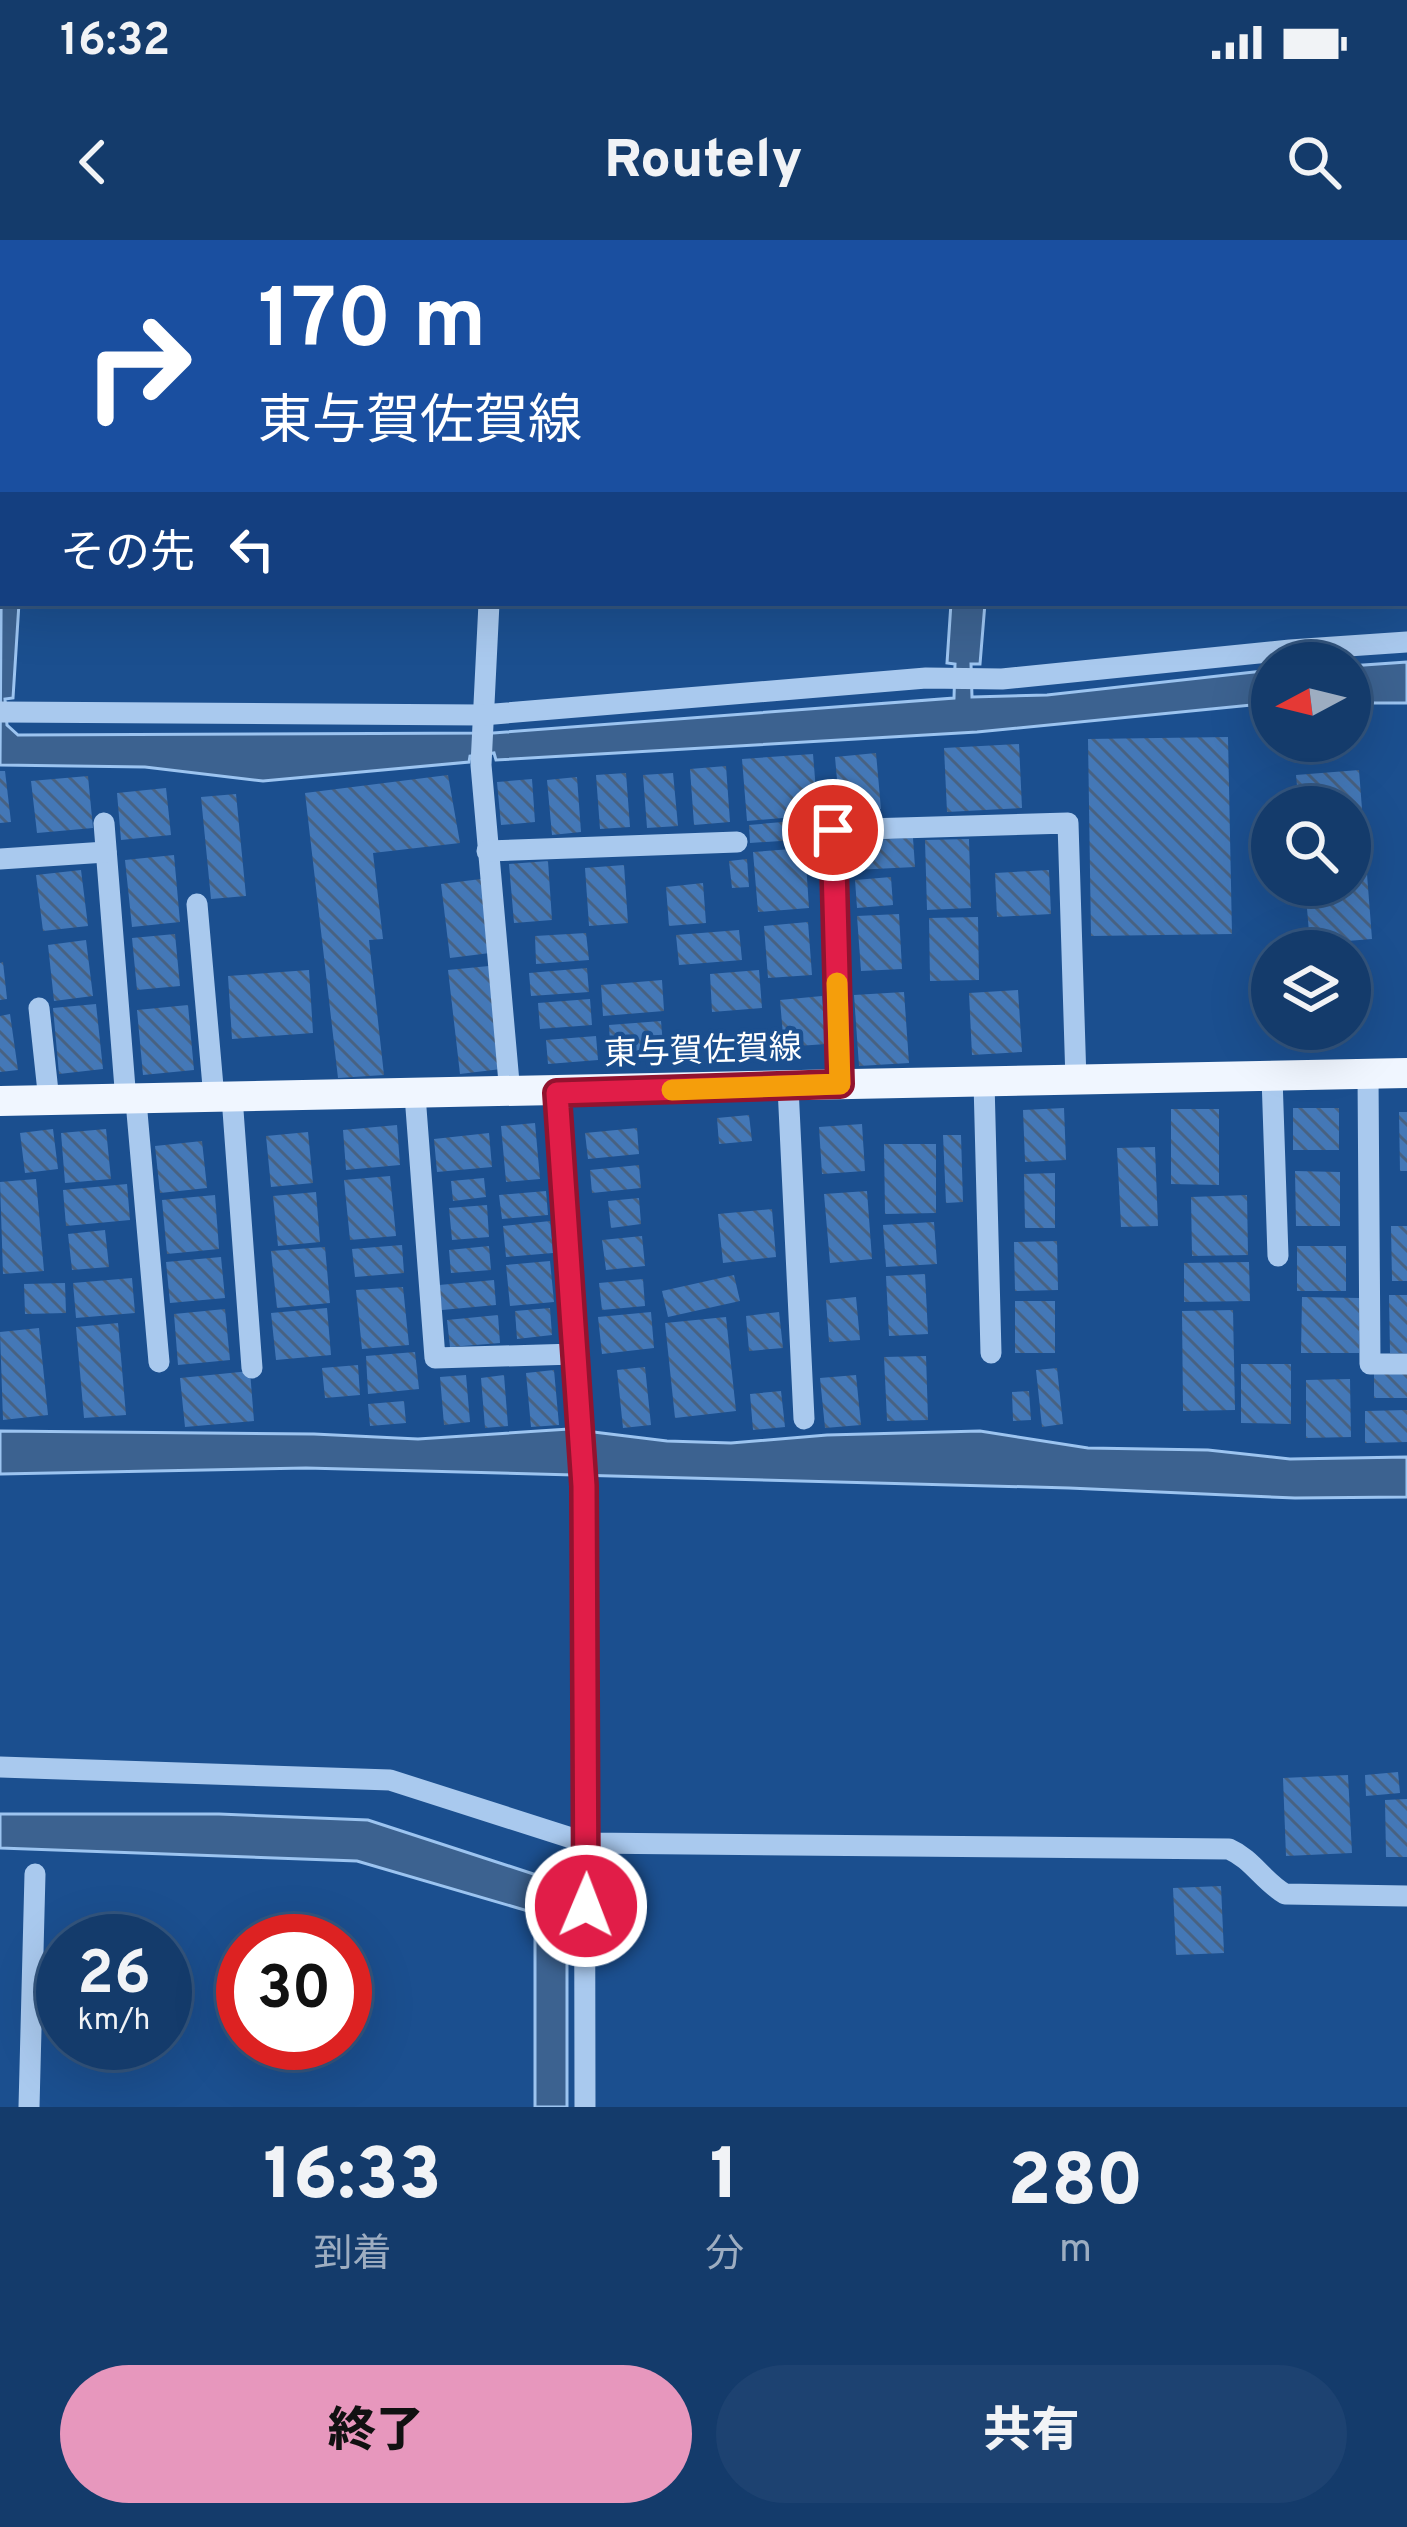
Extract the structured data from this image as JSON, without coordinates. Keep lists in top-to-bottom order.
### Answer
{
  "streets": {
    "main road": ["東与賀佐賀線"]
  },
  "north": "left",
  "page": {
    "status": "16:32",
    "header": "Routely",
    "turn": ["170 m", "東与賀佐賀線"],
    "then": "その先",
    "speed": "26 km/h",
    "limit": "30",
    "eta": [
      "16:33",
      "到着",
      "1",
      "分",
      "280",
      "m"
    ],
    "buttons": ["終了", "共有"]
  }
}
